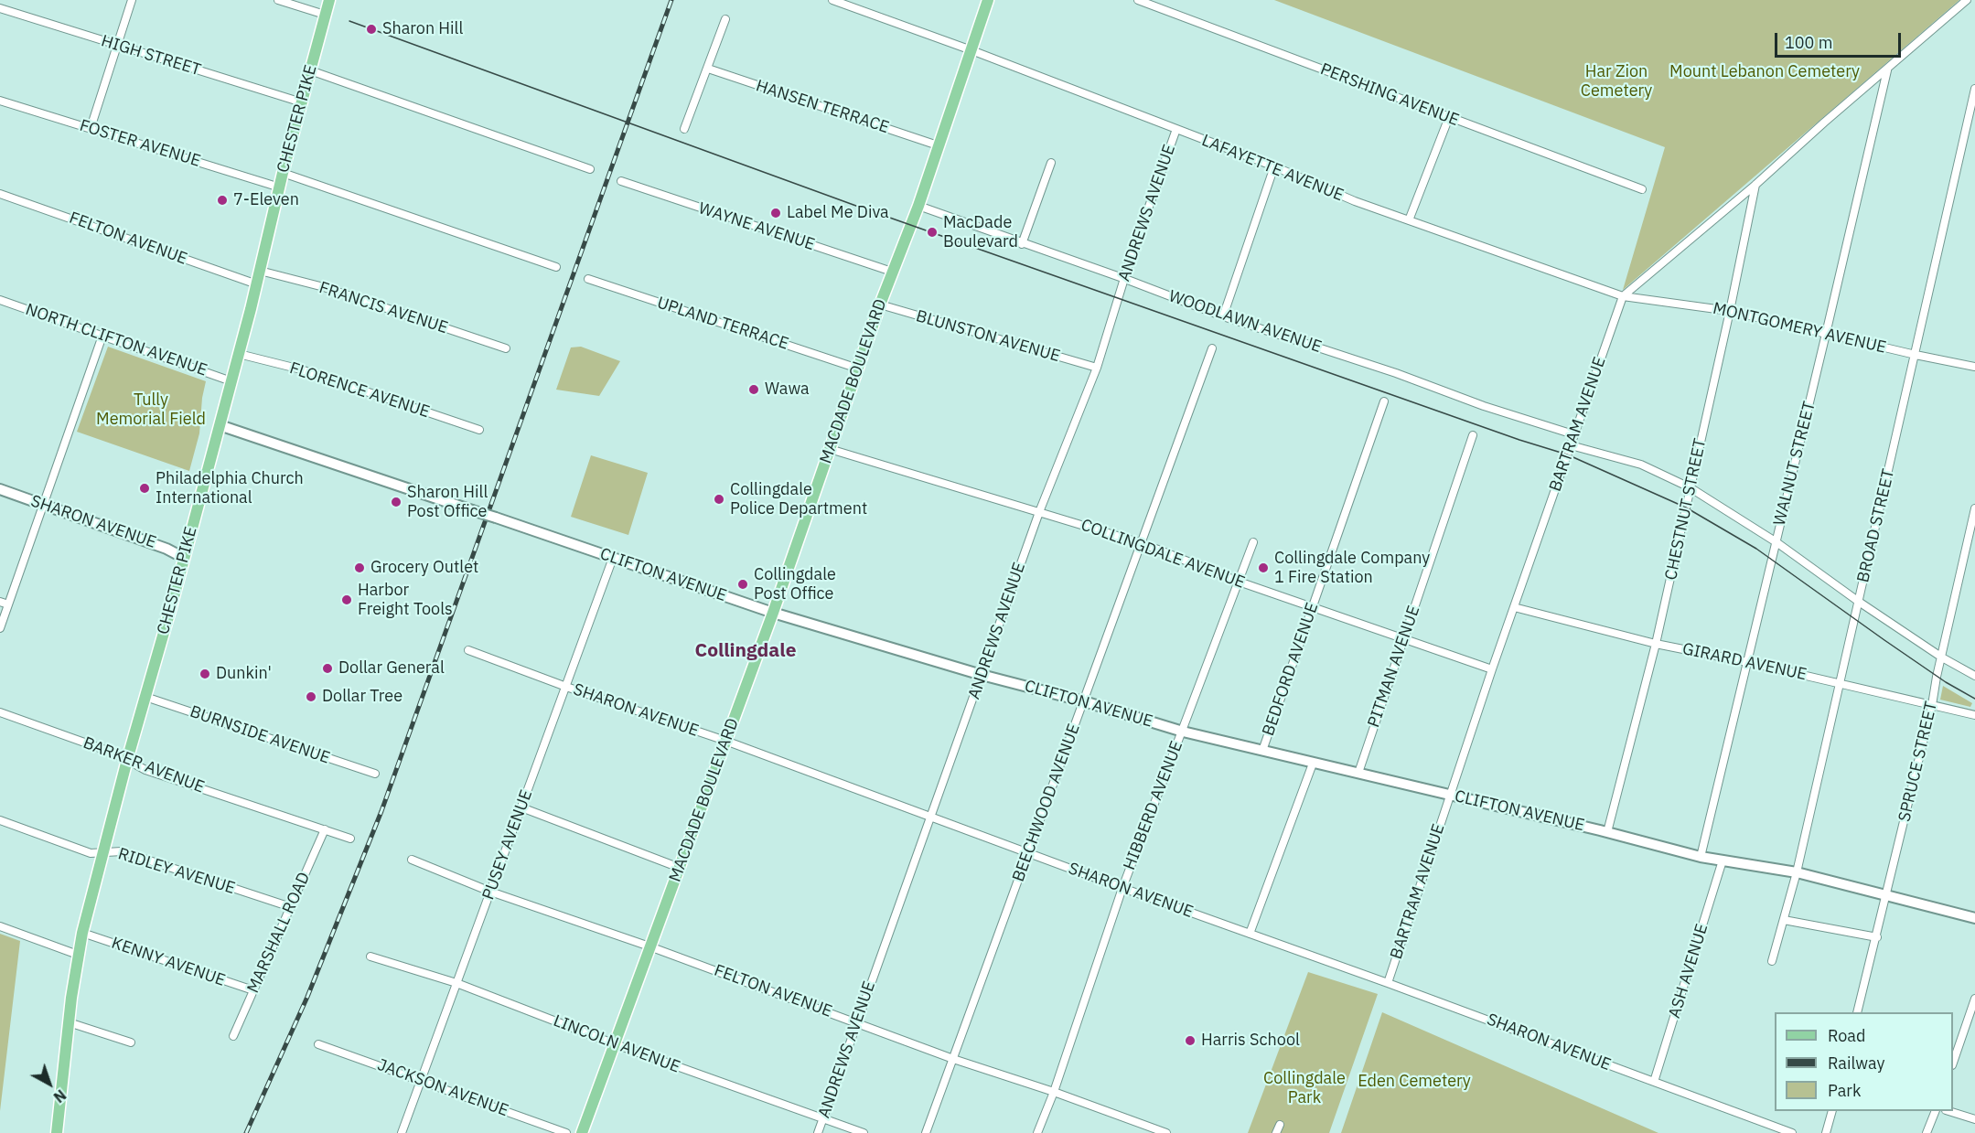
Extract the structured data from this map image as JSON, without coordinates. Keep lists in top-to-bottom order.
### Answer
{
  "streets": {
    "main road": ["CHESTER PIKE", "MACDADE BOULEVARD"],
    "street": [
      "HIGH STREET",
      "PERSHING AVENUE",
      "HANSEN TERRACE",
      "FOSTER AVENUE",
      "LAFAYETTE AVENUE",
      "ANDREWS AVENUE",
      "WAYNE AVENUE",
      "FELTON AVENUE",
      "FRANCIS AVENUE",
      "WOODLAWN AVENUE",
      "UPLAND TERRACE",
      "MONTGOMERY AVENUE",
      "BLUNSTON AVENUE",
      "NORTH CLIFTON AVENUE",
      "FLORENCE AVENUE",
      "BARTRAM AVENUE",
      "WALNUT STREET",
      "CHESTNUT STREET",
      "SHARON AVENUE",
      "BROAD STREET",
      "COLLINGDALE AVENUE",
      "CLIFTON AVENUE",
      "GIRARD AVENUE",
      "PITMAN AVENUE",
      "BEDFORD AVENUE",
      "BURNSIDE AVENUE",
      "SPRUCE STREET",
      "BARKER AVENUE",
      "BEECHWOOD AVENUE",
      "HIBBERD AVENUE",
      "PUSEY AVENUE",
      "RIDLEY AVENUE",
      "MARSHALL ROAD",
      "KENNY AVENUE",
      "ASH AVENUE",
      "LINCOLN AVENUE",
      "JACKSON AVENUE"
    ]
  },
  "crossings": [
    ["HIGH STREET", "CHESTER PIKE"],
    ["HANSEN TERRACE", "MACDADE BOULEVARD"],
    ["CHESTER PIKE", "FOSTER AVENUE"],
    ["CHESTER PIKE", "FELTON AVENUE"],
    ["CHESTER PIKE", "FRANCIS AVENUE"],
    ["CHESTER PIKE", "NORTH CLIFTON AVENUE"],
    ["CHESTER PIKE", "FLORENCE AVENUE"],
    ["CHESTER PIKE", "SHARON AVENUE"],
    ["CHESTER PIKE", "CLIFTON AVENUE"],
    ["CHESTER PIKE", "BURNSIDE AVENUE"],
    ["CHESTER PIKE", "BARKER AVENUE"],
    ["CHESTER PIKE", "RIDLEY AVENUE"],
    ["CHESTER PIKE", "KENNY AVENUE"],
    ["LAFAYETTE AVENUE", "ANDREWS AVENUE"],
    ["LAFAYETTE AVENUE", "MONTGOMERY AVENUE"],
    ["LAFAYETTE AVENUE", "MACDADE BOULEVARD"],
    ["LAFAYETTE AVENUE", "BARTRAM AVENUE"],
    ["ANDREWS AVENUE", "FELTON AVENUE"],
    ["ANDREWS AVENUE", "WOODLAWN AVENUE"],
    ["ANDREWS AVENUE", "BLUNSTON AVENUE"],
    ["ANDREWS AVENUE", "SHARON AVENUE"],
    ["ANDREWS AVENUE", "COLLINGDALE AVENUE"],
    ["ANDREWS AVENUE", "CLIFTON AVENUE"],
    ["ANDREWS AVENUE", "LINCOLN AVENUE"],
    ["WAYNE AVENUE", "MACDADE BOULEVARD"],
    ["FELTON AVENUE", "MACDADE BOULEVARD"],
    ["FELTON AVENUE", "BEECHWOOD AVENUE"],
    ["FELTON AVENUE", "HIBBERD AVENUE"],
    ["FELTON AVENUE", "PUSEY AVENUE"],
    ["WOODLAWN AVENUE", "MACDADE BOULEVARD"],
    ["WOODLAWN AVENUE", "BARTRAM AVENUE"],
    ["UPLAND TERRACE", "MACDADE BOULEVARD"],
    ["MONTGOMERY AVENUE", "BARTRAM AVENUE"],
    ["MONTGOMERY AVENUE", "WALNUT STREET"],
    ["MONTGOMERY AVENUE", "CHESTNUT STREET"],
    ["MONTGOMERY AVENUE", "BROAD STREET"],
    ["BLUNSTON AVENUE", "MACDADE BOULEVARD"],
    ["MACDADE BOULEVARD", "SHARON AVENUE"],
    ["MACDADE BOULEVARD", "COLLINGDALE AVENUE"],
    ["MACDADE BOULEVARD", "CLIFTON AVENUE"],
    ["MACDADE BOULEVARD", "LINCOLN AVENUE"],
    ["BARTRAM AVENUE", "SHARON AVENUE"],
    ["BARTRAM AVENUE", "COLLINGDALE AVENUE"],
    ["BARTRAM AVENUE", "CLIFTON AVENUE"],
    ["BARTRAM AVENUE", "GIRARD AVENUE"],
    ["WALNUT STREET", "CLIFTON AVENUE"],
    ["WALNUT STREET", "GIRARD AVENUE"],
    ["CHESTNUT STREET", "CLIFTON AVENUE"],
    ["CHESTNUT STREET", "GIRARD AVENUE"],
    ["SHARON AVENUE", "BEECHWOOD AVENUE"],
    ["SHARON AVENUE", "HIBBERD AVENUE"],
    ["SHARON AVENUE", "PUSEY AVENUE"],
    ["SHARON AVENUE", "ASH AVENUE"],
    ["BROAD STREET", "CLIFTON AVENUE"],
    ["BROAD STREET", "GIRARD AVENUE"],
    ["COLLINGDALE AVENUE", "PITMAN AVENUE"],
    ["COLLINGDALE AVENUE", "BEDFORD AVENUE"],
    ["COLLINGDALE AVENUE", "BEECHWOOD AVENUE"],
    ["COLLINGDALE AVENUE", "HIBBERD AVENUE"],
    ["CLIFTON AVENUE", "PITMAN AVENUE"],
    ["CLIFTON AVENUE", "BEDFORD AVENUE"],
    ["CLIFTON AVENUE", "SPRUCE STREET"],
    ["CLIFTON AVENUE", "BEECHWOOD AVENUE"],
    ["CLIFTON AVENUE", "HIBBERD AVENUE"],
    ["CLIFTON AVENUE", "PUSEY AVENUE"],
    ["CLIFTON AVENUE", "ASH AVENUE"],
    ["GIRARD AVENUE", "SPRUCE STREET"],
    ["BARKER AVENUE", "MARSHALL ROAD"],
    ["PUSEY AVENUE", "LINCOLN AVENUE"],
    ["PUSEY AVENUE", "JACKSON AVENUE"],
    ["RIDLEY AVENUE", "MARSHALL ROAD"],
    ["MARSHALL ROAD", "KENNY AVENUE"]
  ],
  "districts": ["Collingdale"],
  "parks": [
    "Har Zion Cemetery",
    "Mount Lebanon Cemetery",
    "Tully Memorial Field",
    "Collingdale Park",
    "Eden Cemetery"
  ],
  "places": [
    "Sharon Hill",
    "7-Eleven",
    "Label Me Diva",
    "MacDade Boulevard",
    "Wawa",
    "Philadelphia Church International",
    "Collingdale Police Department",
    "Sharon Hill Post Office",
    "Grocery Outlet",
    "Collingdale Company 1 Fire Station",
    "Collingdale Post Office",
    "Harbor Freight Tools",
    "Dollar General",
    "Dunkin'",
    "Dollar Tree",
    "Harris School"
  ],
  "legend": ["Road", "Railway", "Park"],
  "scale_bar": "100 m",
  "north": "bottom right"
}
